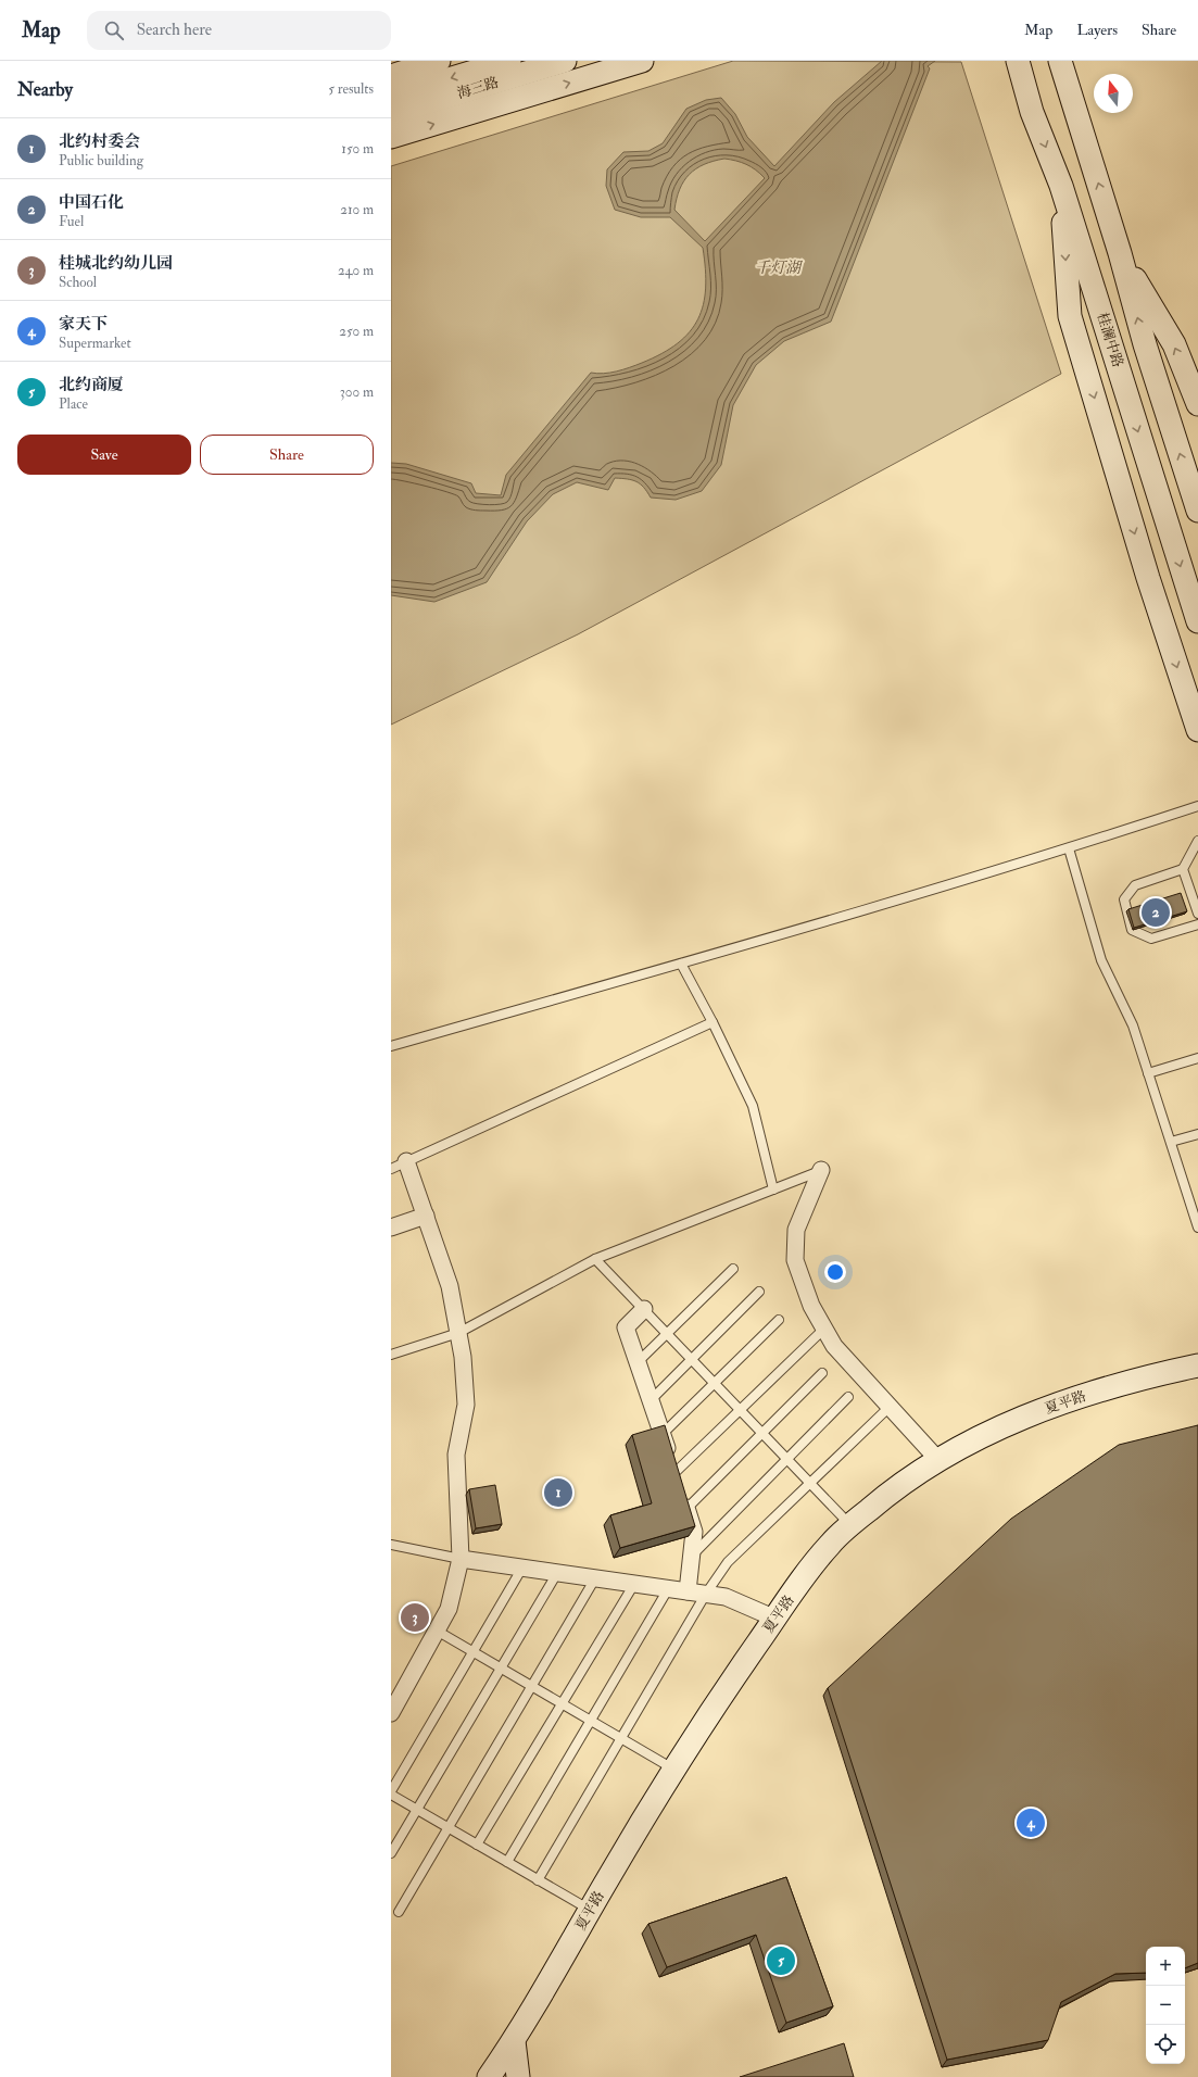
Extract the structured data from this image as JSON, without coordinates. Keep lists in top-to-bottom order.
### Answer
{
  "streets": {
    "main road": ["海三路", "桂澜中路", "夏平路"]
  },
  "water": ["千灯湖"],
  "north": "top",
  "page": {
    "header": "Map",
    "search": "Search here",
    "nav": ["Map", "Layers", "Share"],
    "heading": ["Nearby", "5 results"],
    "list": [
      {
        "mark": "1",
        "name": "北约村委会",
        "note": "Public building",
        "value": "150 m"
      },
      {
        "mark": "2",
        "name": "中国石化",
        "note": "Fuel",
        "value": "210 m"
      },
      {
        "mark": "3",
        "name": "桂城北约幼儿园",
        "note": "School",
        "value": "240 m"
      },
      {
        "mark": "4",
        "name": "家天下",
        "note": "Supermarket",
        "value": "250 m"
      },
      {
        "mark": "5",
        "name": "北约商厦",
        "note": "Place",
        "value": "300 m"
      }
    ],
    "buttons": ["Save", "Share"],
    "pins": [
      "2",
      "1",
      "3",
      "4",
      "5"
    ],
    "map_buttons": ["+", "−"]
  }
}
